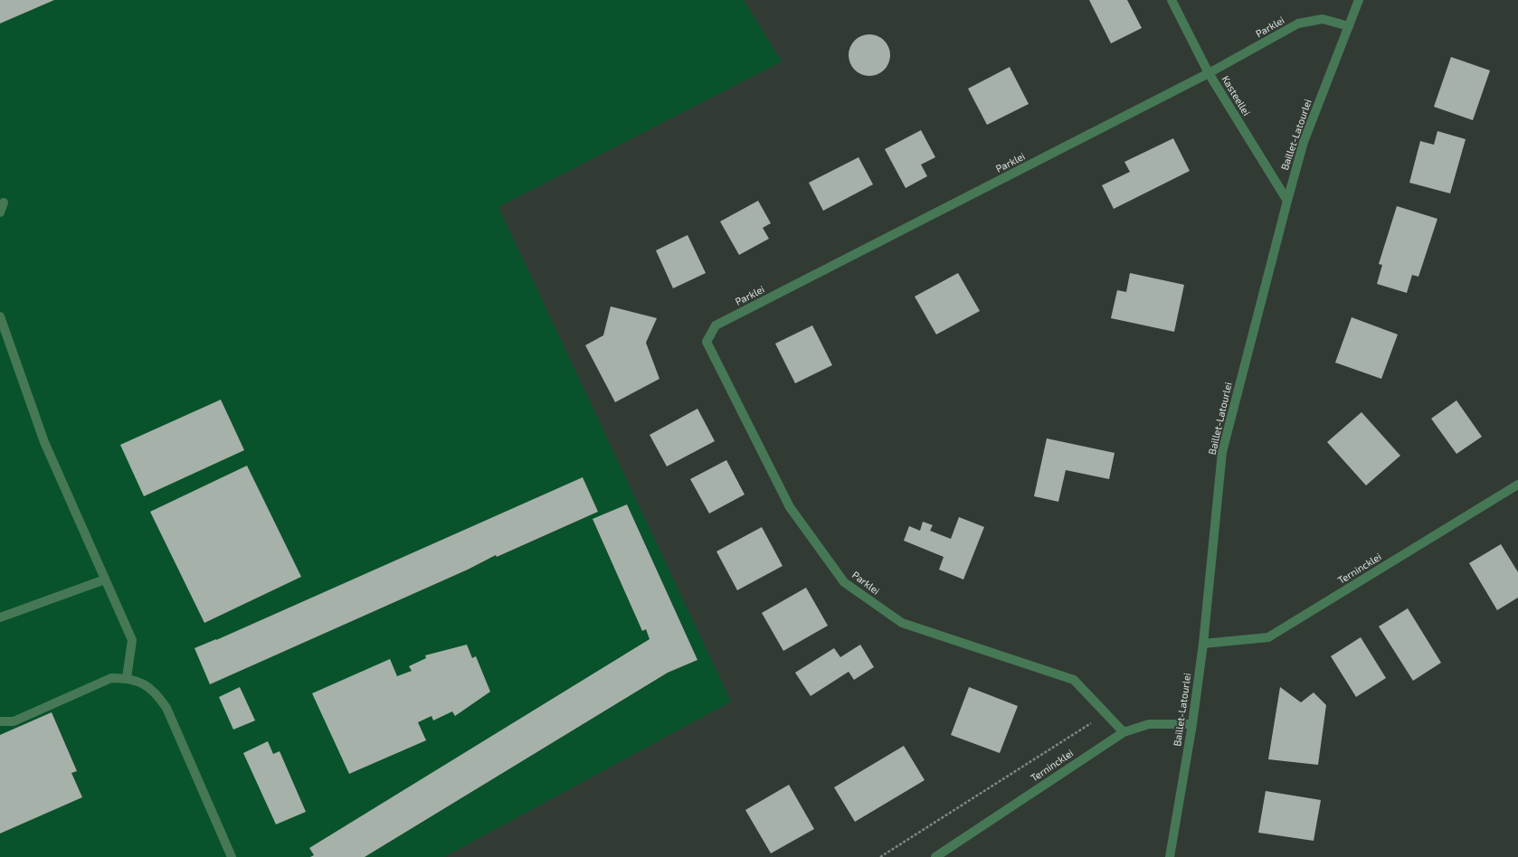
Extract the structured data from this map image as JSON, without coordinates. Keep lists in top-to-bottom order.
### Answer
{
  "streets": {
    "street": [
      "Parklei",
      "Kasteellei",
      "Baillet-Latourlei",
      "Ternincklei"
    ]
  },
  "crossings": [
    ["Parklei", "Kasteellei"],
    ["Parklei", "Baillet-Latourlei"],
    ["Parklei", "Ternincklei"],
    ["Kasteellei", "Baillet-Latourlei"],
    ["Baillet-Latourlei", "Ternincklei"]
  ]
}
